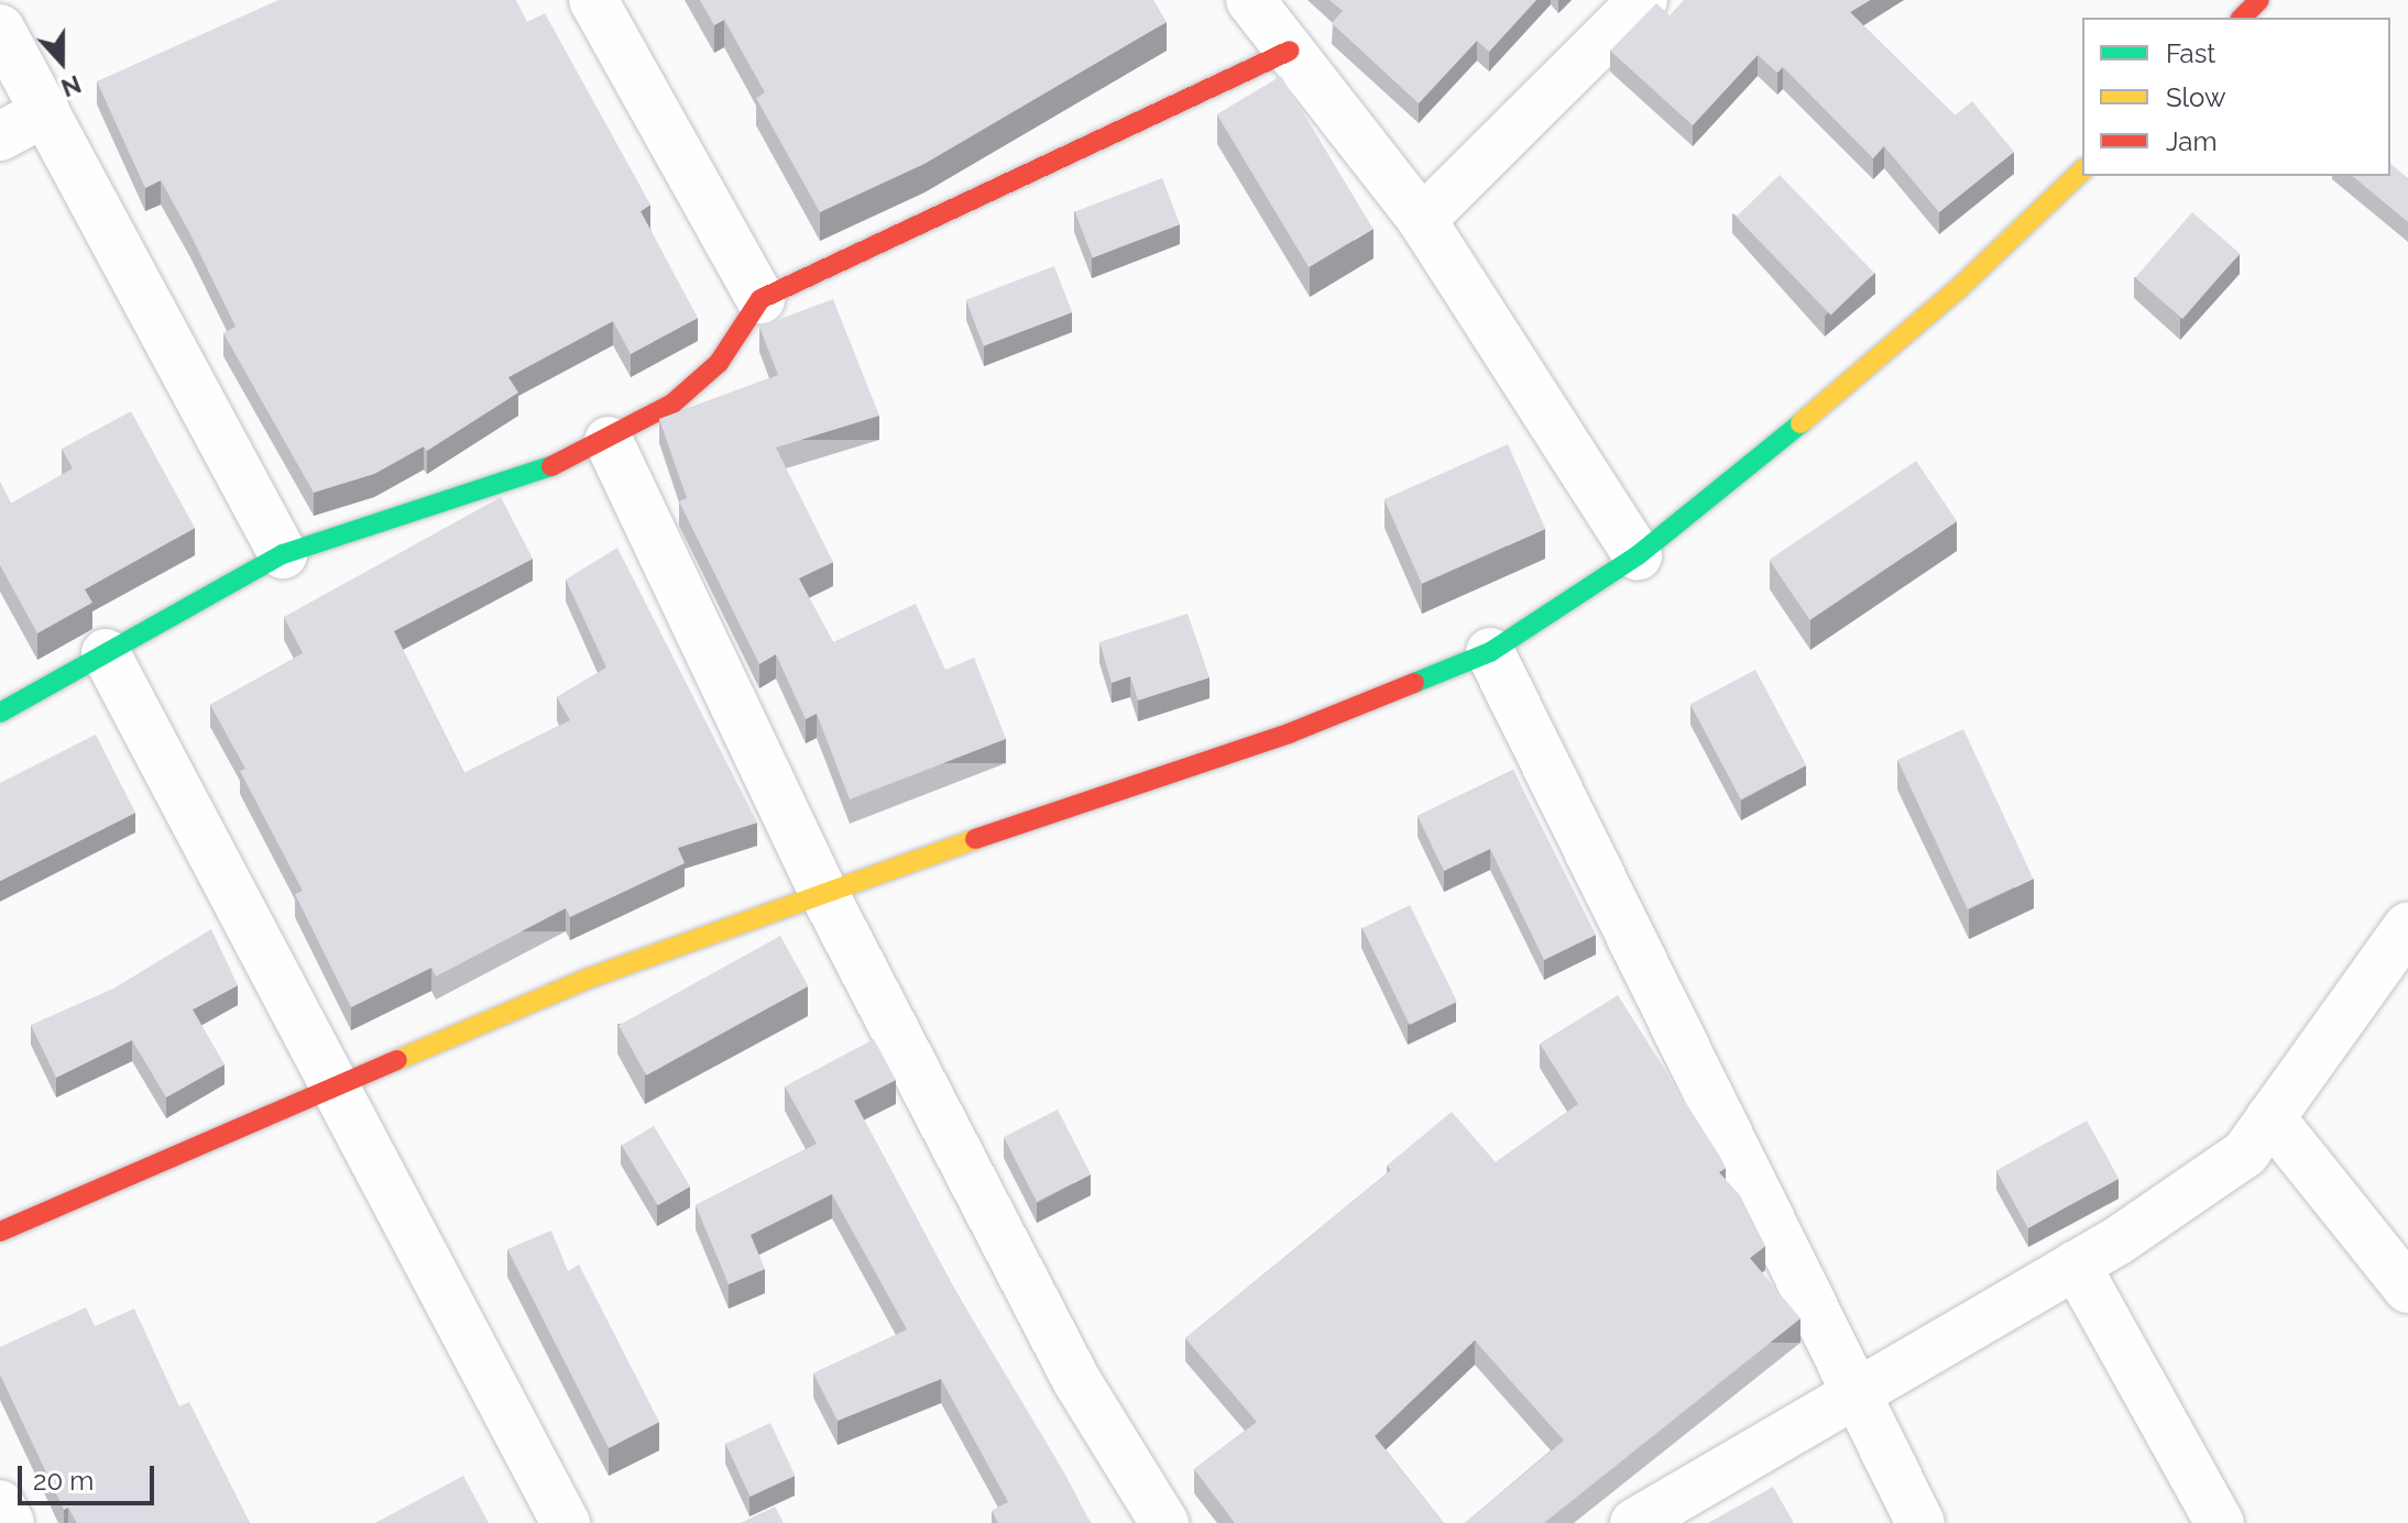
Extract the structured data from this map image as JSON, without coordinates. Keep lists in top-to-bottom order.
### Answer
{
  "legend": ["Fast", "Slow", "Jam"],
  "scale_bar": "20 m",
  "north": "bottom"
}
